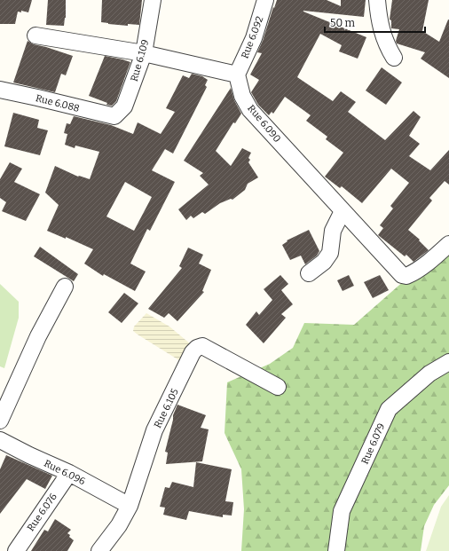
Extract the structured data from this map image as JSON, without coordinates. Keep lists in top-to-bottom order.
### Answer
{
  "streets": {
    "street": [
      "Rue 6.092",
      "Rue 6.109",
      "Rue 6.088",
      "Rue 6.090",
      "Rue 6.105",
      "Rue 6.079",
      "Rue 6.096",
      "Rue 6.076"
    ]
  },
  "crossings": [
    ["Rue 6.092", "Rue 6.090"],
    ["Rue 6.109", "Rue 6.088"],
    ["Rue 6.105", "Rue 6.096"],
    ["Rue 6.096", "Rue 6.076"]
  ],
  "scale_bar": "50 m"
}
